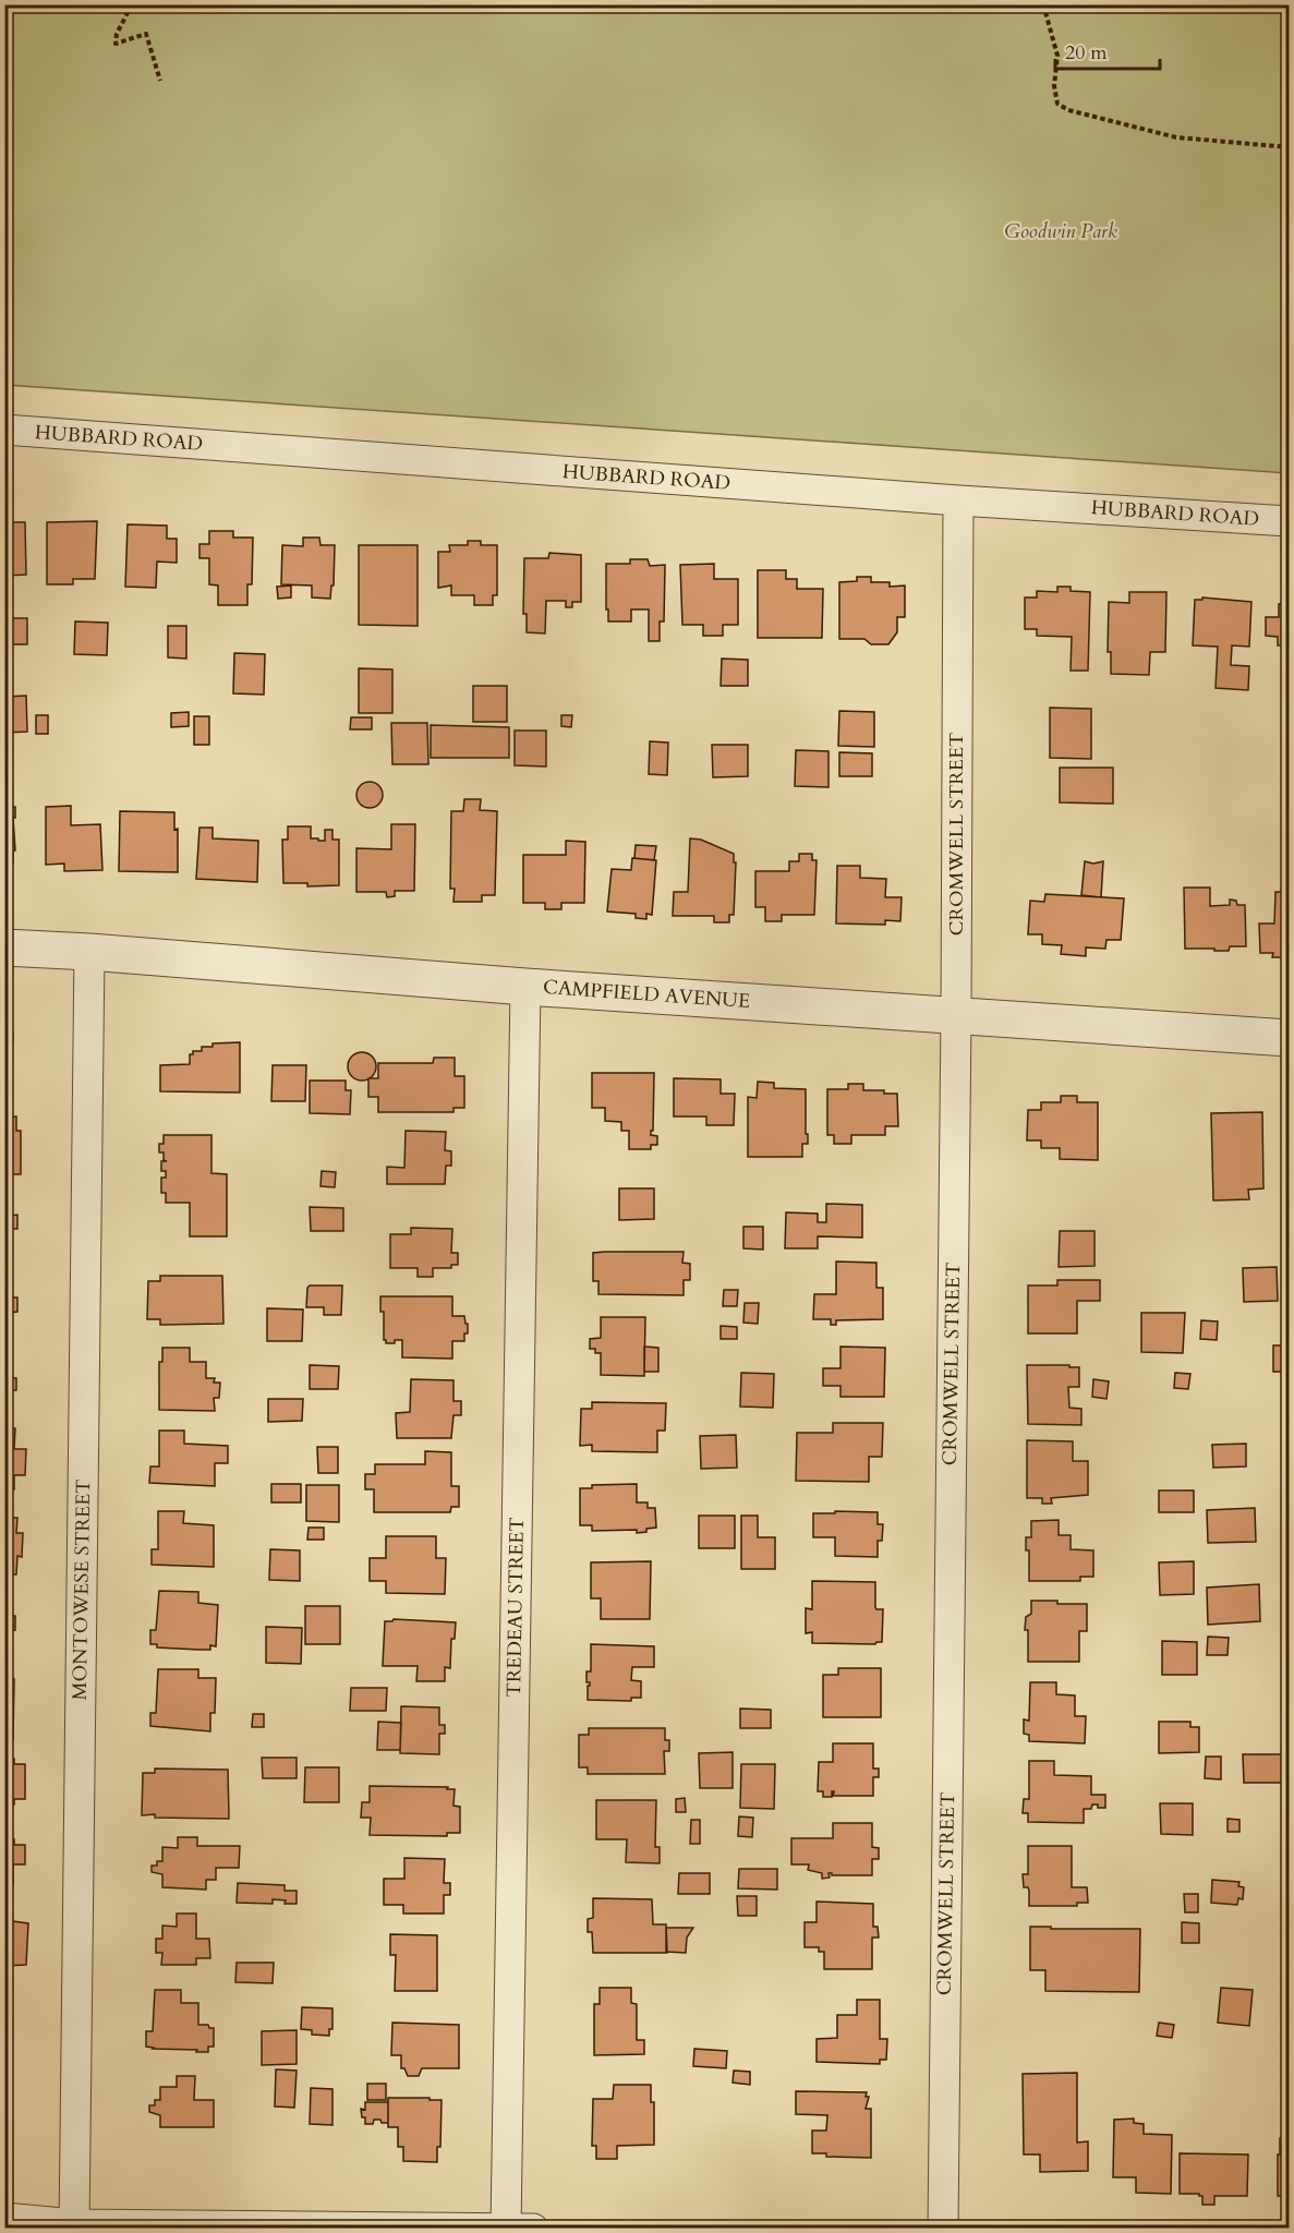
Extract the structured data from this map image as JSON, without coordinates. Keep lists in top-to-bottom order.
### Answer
{
  "streets": {
    "street": [
      "HUBBARD ROAD",
      "CROMWELL STREET",
      "CAMPFIELD AVENUE",
      "MONTOWESE STREET",
      "TREDEAU STREET"
    ]
  },
  "crossings": [
    ["HUBBARD ROAD", "CROMWELL STREET"],
    ["CROMWELL STREET", "CAMPFIELD AVENUE"],
    ["CAMPFIELD AVENUE", "MONTOWESE STREET"],
    ["CAMPFIELD AVENUE", "TREDEAU STREET"]
  ],
  "parks": ["Goodwin Park"],
  "scale_bar": "20 m"
}
